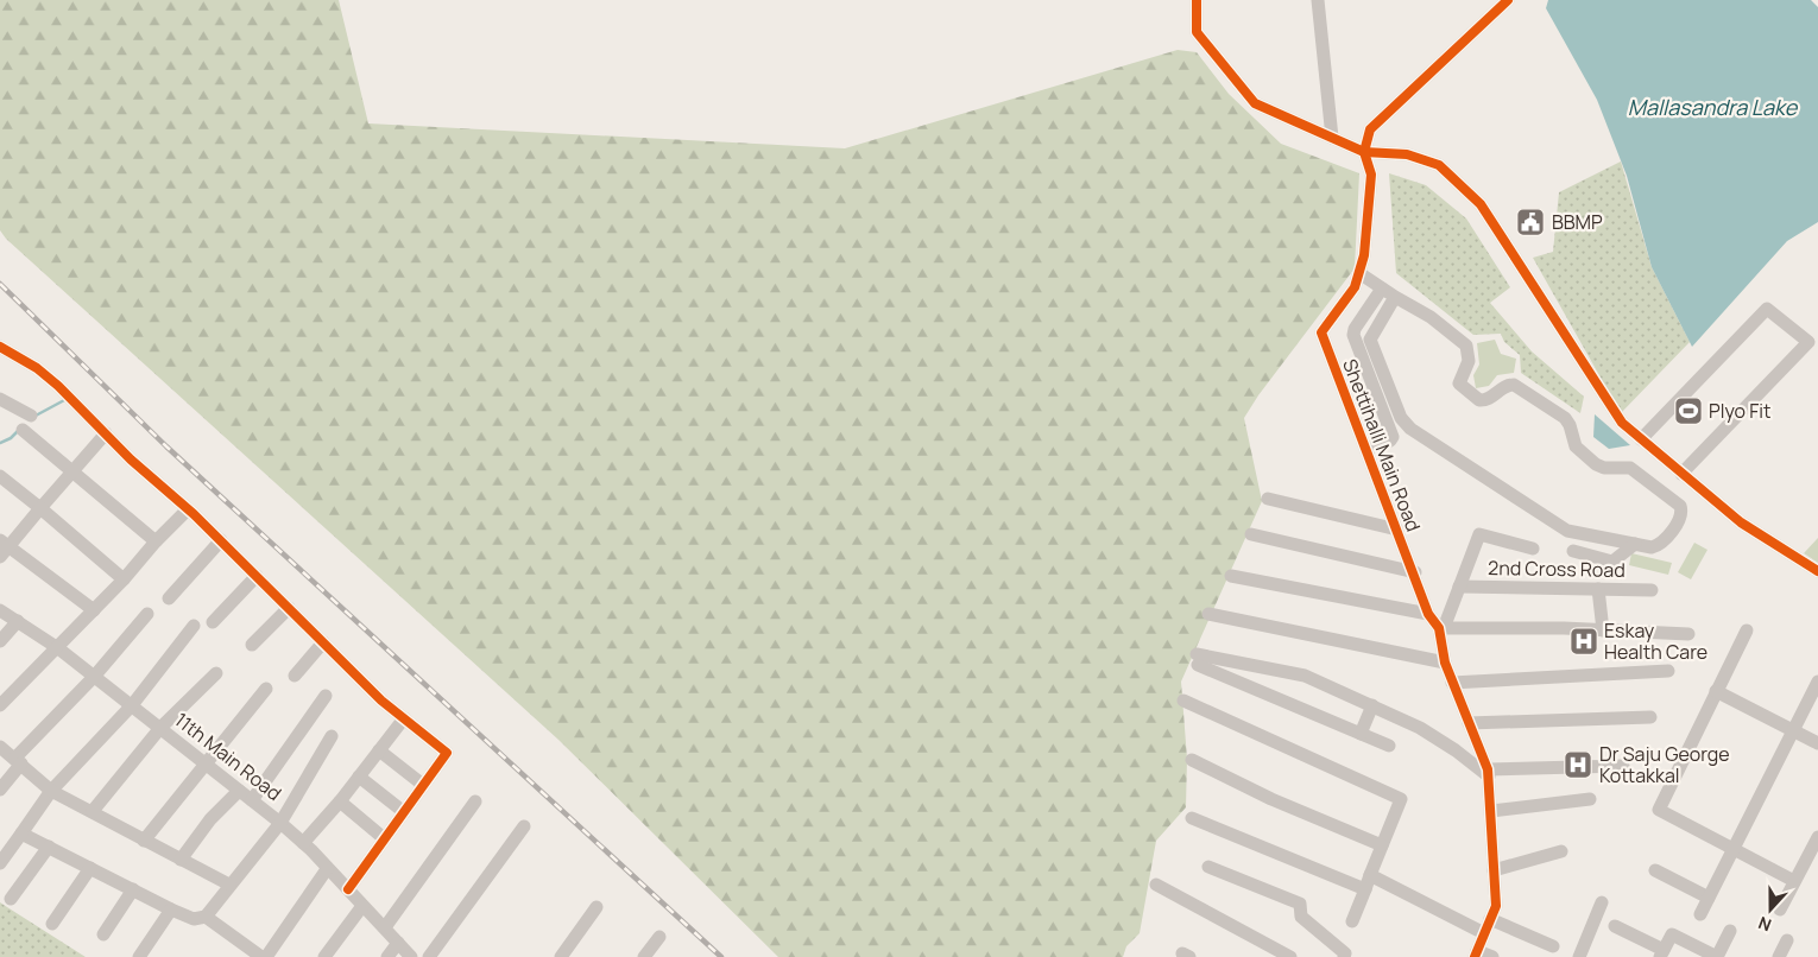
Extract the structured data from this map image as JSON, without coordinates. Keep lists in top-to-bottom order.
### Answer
{
  "streets": {
    "street": ["Shettihalli Main Road", "2nd Cross Road", "11th Main Road"]
  },
  "water": ["Mallasandra Lake"],
  "places": {
    "public building": ["BBMP"],
    "sports": ["Plyo Fit"],
    "hospital": ["Eskay Health Care", "Dr Saju George Kottakkal"]
  },
  "north": "bottom"
}
